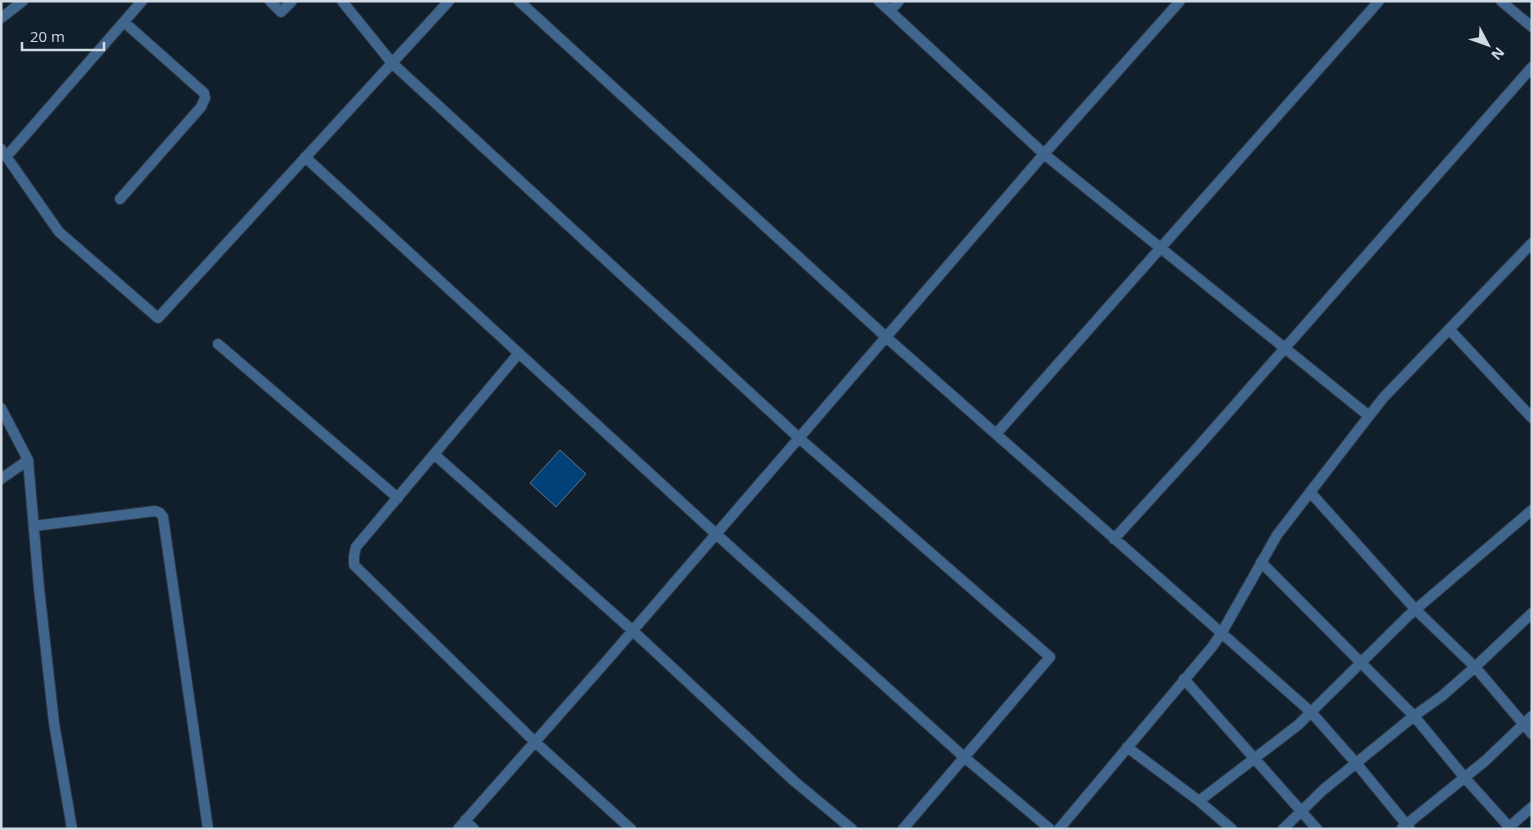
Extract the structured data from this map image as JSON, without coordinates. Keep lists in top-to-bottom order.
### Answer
{
  "scale_bar": "20 m",
  "north": "bottom right"
}
